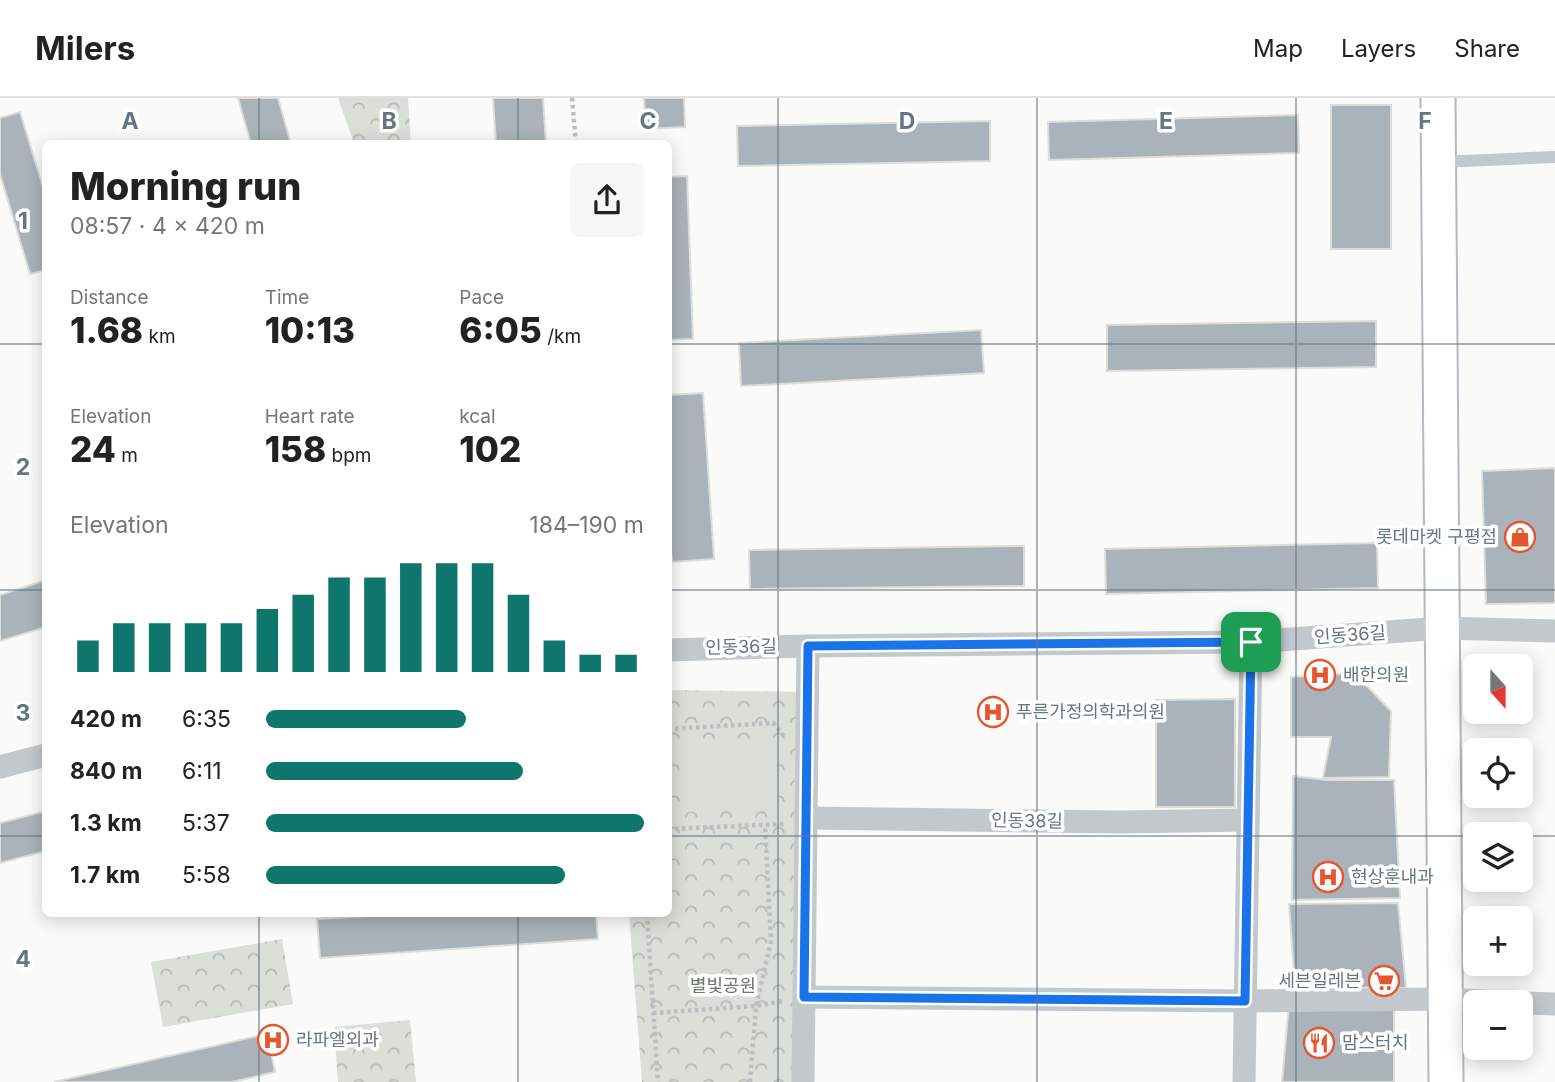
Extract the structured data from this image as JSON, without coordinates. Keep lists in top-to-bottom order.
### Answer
{
  "streets": {
    "street": ["인동36길", "인동38길"]
  },
  "parks": ["별빛공원"],
  "places": {
    "shop": ["롯데마켓 구평점"],
    "hospital": [
      "배한의원",
      "푸른가정의학과의원",
      "현상훈내과",
      "라파엘외과"
    ],
    "supermarket": ["세븐일레븐"],
    "restaurant": ["맘스터치"]
  },
  "north": "bottom",
  "page": {
    "header": "Milers",
    "nav": ["Map", "Layers", "Share"],
    "heading": ["Morning run", "08:57 · 4 × 420 m"],
    "stats": [
      ["Distance", "1.68 km"],
      ["Time", "10:13"],
      ["Pace", "6:05 /km"],
      ["Elevation", "24 m"],
      ["Heart rate", "158 bpm"],
      ["kcal", "102"]
    ],
    "chart": ["Elevation", "184–190 m"],
    "map_buttons": ["+", "−"],
    "list": [
      {
        "name": "420 m",
        "note": "6:35"
      },
      {
        "name": "840 m",
        "note": "6:11"
      },
      {
        "name": "1.3 km",
        "note": "5:37"
      },
      {
        "name": "1.7 km",
        "note": "5:58"
      }
    ]
  },
  "grid": {
    "columns": [
      "A",
      "B",
      "C",
      "D",
      "E",
      "F"
    ],
    "rows": [
      "1",
      "2",
      "3",
      "4"
    ]
  }
}
